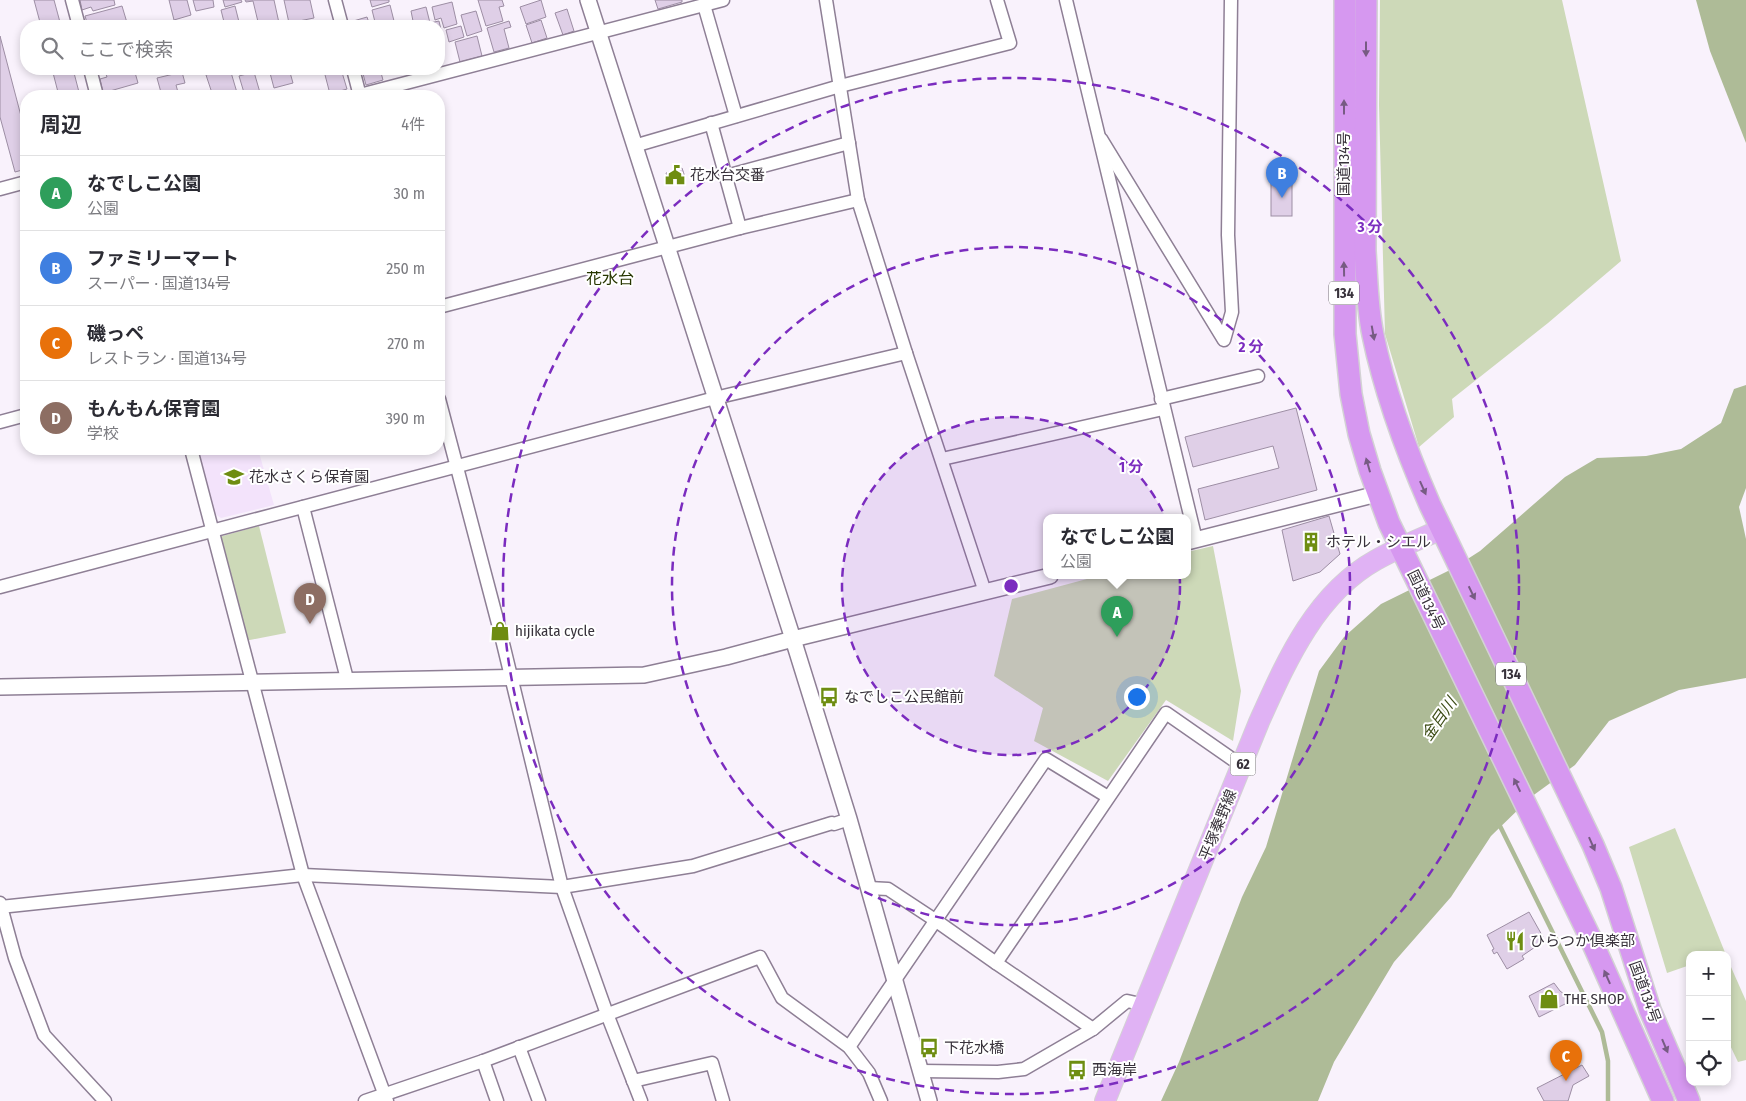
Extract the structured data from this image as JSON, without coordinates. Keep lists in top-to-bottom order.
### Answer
{
  "streets": {
    "highway": ["国道134号", "134"],
    "main road": ["62", "平塚秦野線"]
  },
  "crossings": [
    ["国道134号", "平塚秦野線"]
  ],
  "districts": ["花水台"],
  "water": ["金目川"],
  "places": {
    "public building": ["花水台交番"],
    "school or university": ["花水さくら保育園"],
    "building": ["ホテル・シエル"],
    "shop": ["hijikata cycle", "THE SHOP"],
    "bus stop": ["なでしこ公民館前", "下花水橋", "西海岸"],
    "restaurant": ["ひらつか倶楽部"]
  },
  "page": {
    "search": "ここで検索",
    "heading": ["周辺", "4件"],
    "list": [
      {
        "mark": "A",
        "name": "なでしこ公園",
        "note": "公園",
        "value": "30 m"
      },
      {
        "mark": "B",
        "name": "ファミリーマート",
        "note": "スーパー · 国道134号",
        "value": "250 m"
      },
      {
        "mark": "C",
        "name": "磯っペ",
        "note": "レストラン · 国道134号",
        "value": "270 m"
      },
      {
        "mark": "D",
        "name": "もんもん保育園",
        "note": "学校",
        "value": "390 m"
      }
    ],
    "pins": [
      "B",
      "D",
      "A",
      "C"
    ],
    "popup": ["なでしこ公園", "公園"],
    "map_buttons": ["+", "−"]
  },
  "rings": ["3 分", "2 分", "1 分"]
}
